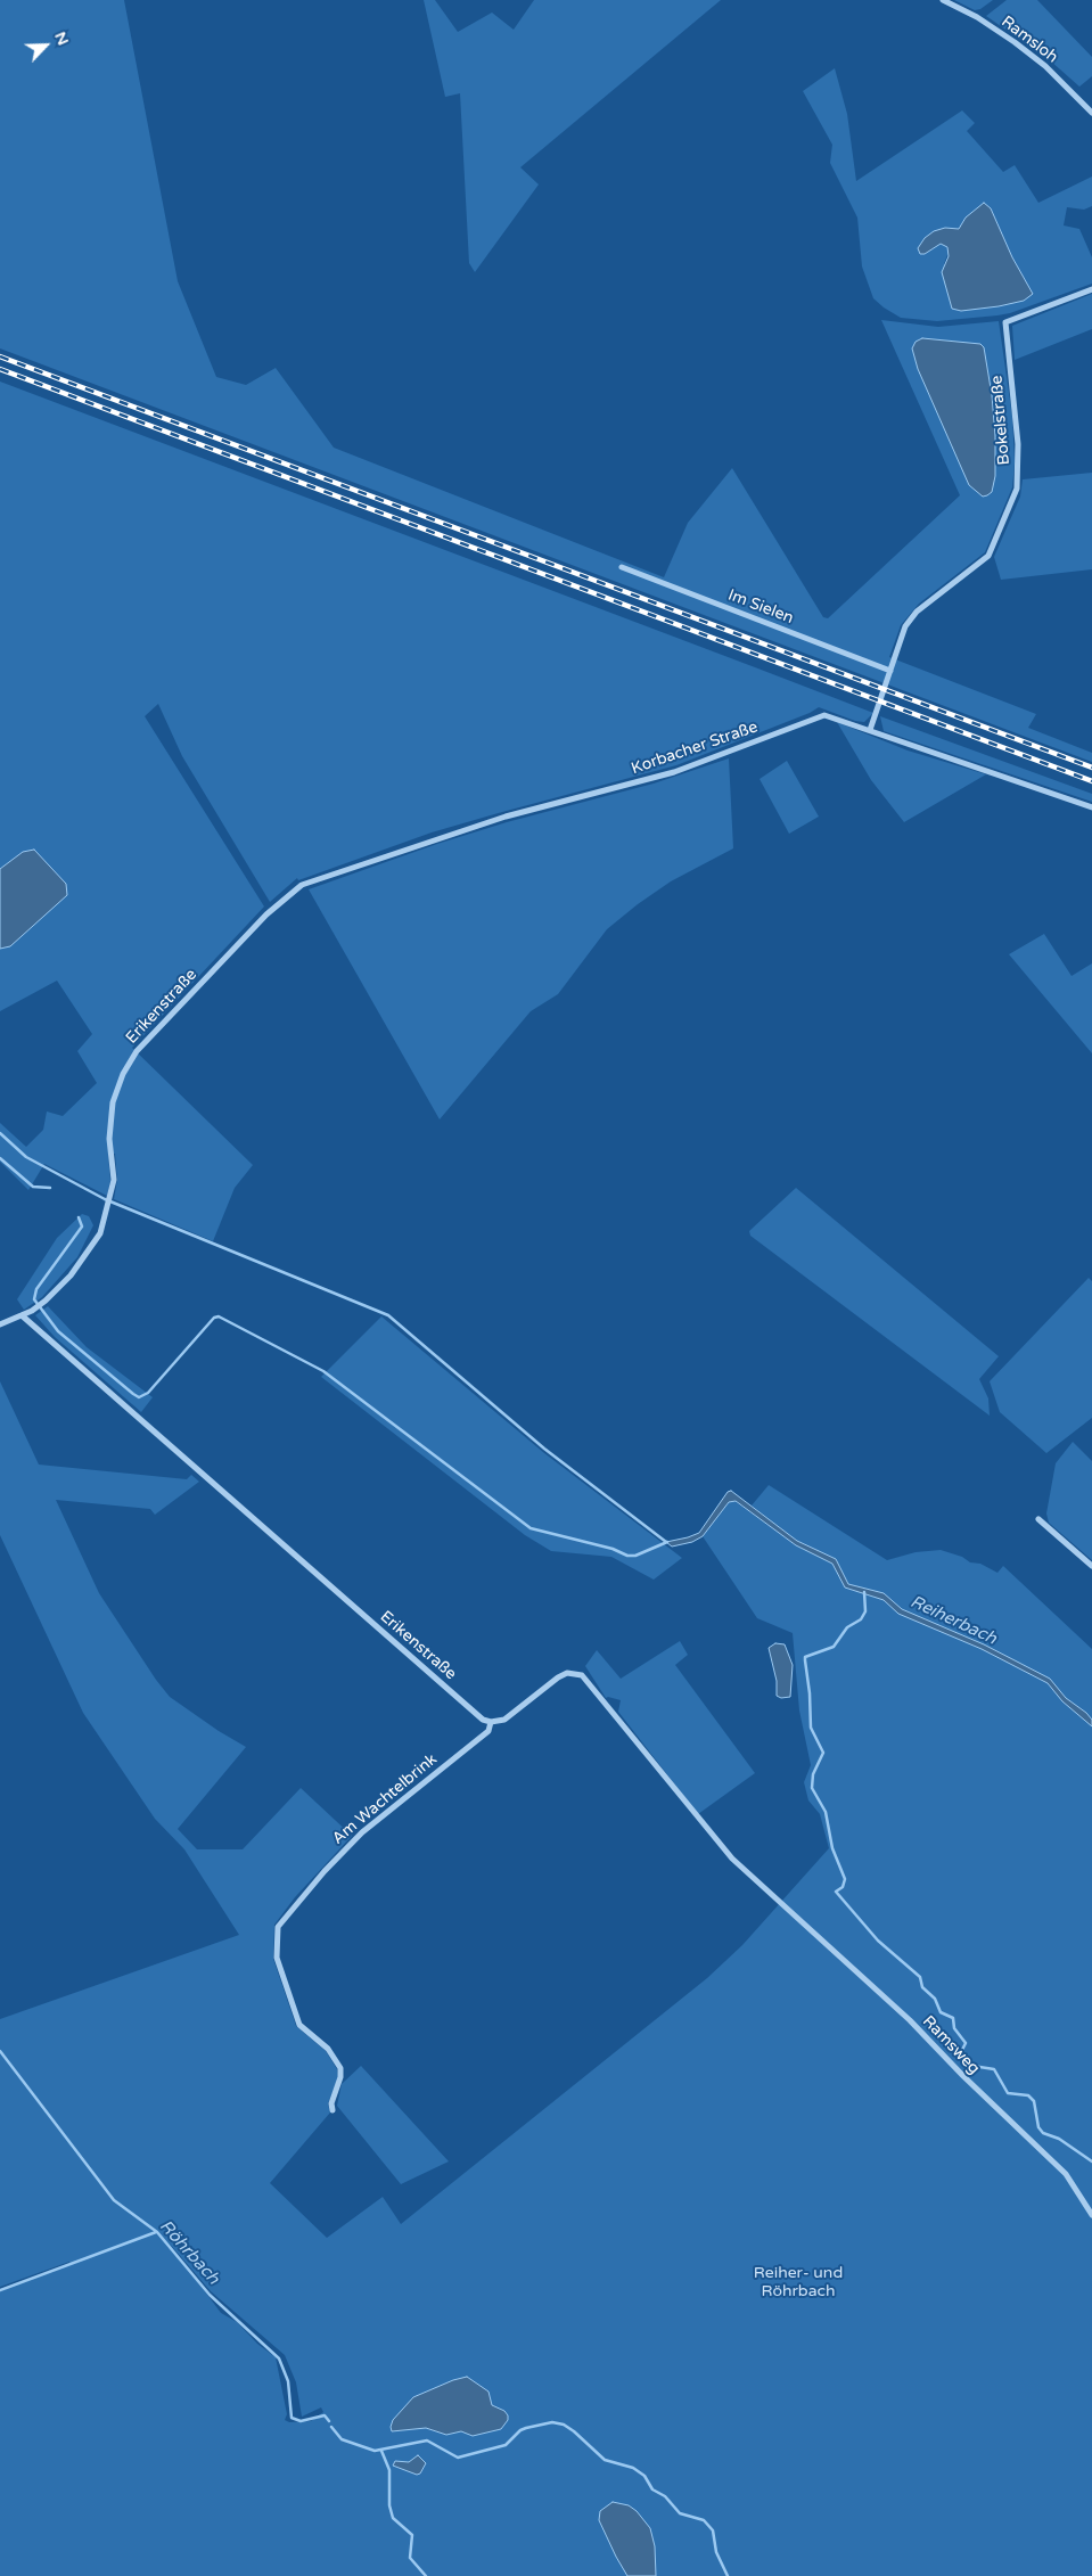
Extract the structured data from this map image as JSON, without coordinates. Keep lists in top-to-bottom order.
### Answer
{
  "streets": {
    "street": [
      "Ramsloh",
      "Bokelstraße",
      "Im Sielen",
      "Korbacher Straße",
      "Erikenstraße",
      "Am Wachtelbrink",
      "Ramsweg"
    ]
  },
  "crossings": [
    ["Bokelstraße", "Im Sielen"],
    ["Bokelstraße", "Korbacher Straße"],
    ["Korbacher Straße", "Erikenstraße"],
    ["Erikenstraße", "Am Wachtelbrink"],
    ["Erikenstraße", "Ramsweg"],
    ["Am Wachtelbrink", "Ramsweg"]
  ],
  "water": ["Reiherbach", "Röhrbach"],
  "parks": ["Reiher- und Röhrbach"],
  "north": "top right"
}
